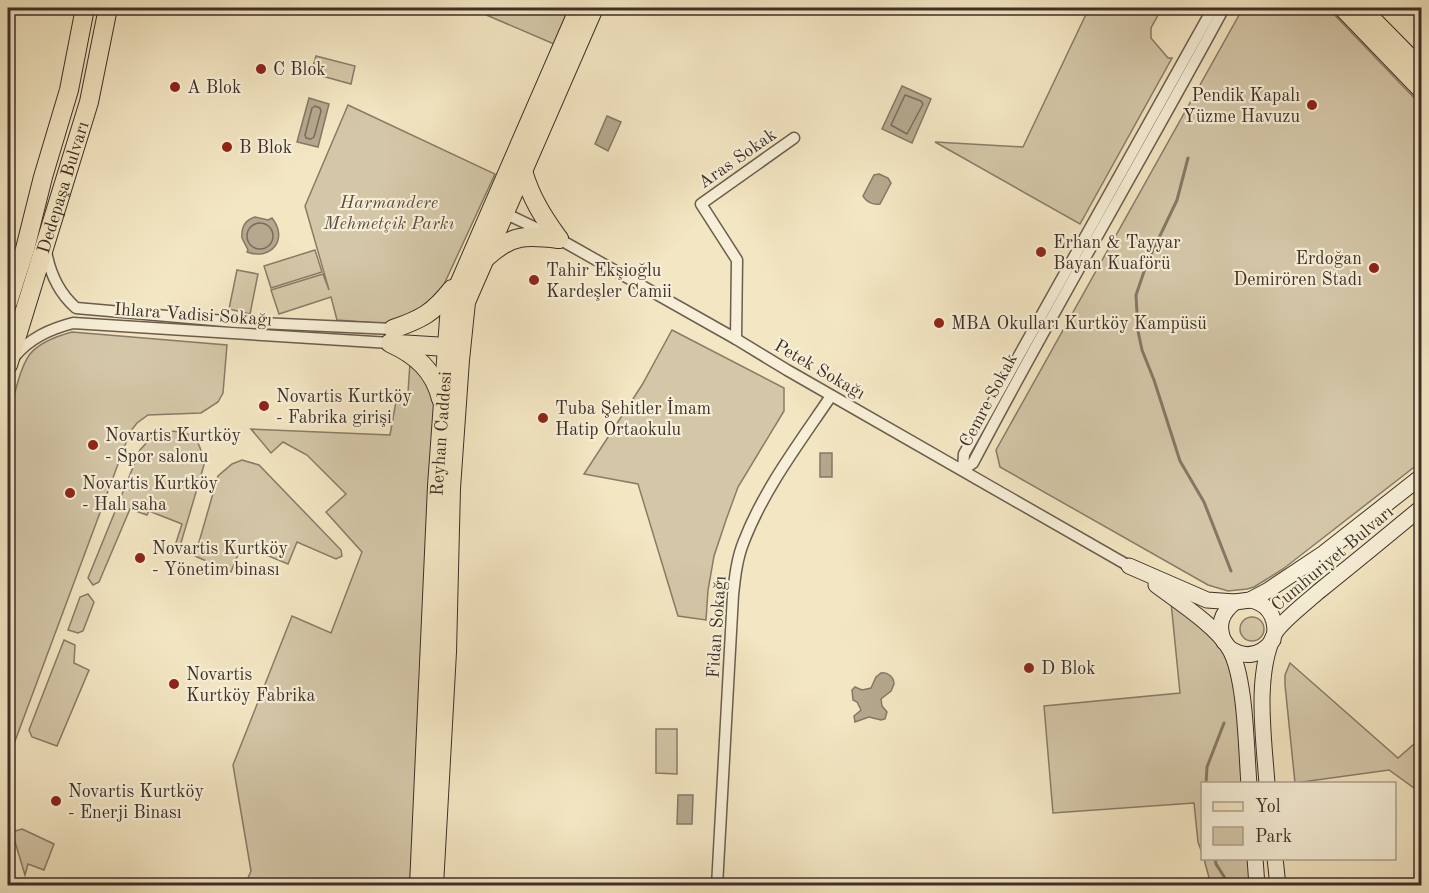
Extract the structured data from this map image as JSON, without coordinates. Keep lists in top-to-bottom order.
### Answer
{
  "streets": {
    "main road": ["Dedepaşa Bulvarı", "Reyhan Caddesi"],
    "street": [
      "Aras Sokak",
      "Ihlara Vadisi Sokağı",
      "Petek Sokağı",
      "Cemre Sokak",
      "Cumhuriyet Bulvarı",
      "Fidan Sokağı"
    ]
  },
  "crossings": [
    ["Aras Sokak", "Petek Sokağı"],
    ["Dedepaşa Bulvarı", "Ihlara Vadisi Sokağı"],
    ["Petek Sokağı", "Cemre Sokak"],
    ["Petek Sokağı", "Reyhan Caddesi"],
    ["Petek Sokağı", "Fidan Sokağı"]
  ],
  "parks": ["Harmandere Mehmetçik Parkı"],
  "places": [
    "C Blok",
    "A Blok",
    "Pendik Kapalı Yüzme Havuzu",
    "B Blok",
    "Erhan & Tayyar Bayan Kuaförü",
    "Erdoğan Demirören Stadı",
    "Tahir Ekşioğlu Kardeşler Camii",
    "MBA Okulları Kurtköy Kampüsü",
    "Novartis Kurtköy - Fabrika girişi",
    "Tuba Şehitler İmam Hatip Ortaokulu",
    "Novartis Kurtköy - Spor salonu",
    "Novartis Kurtköy - Halı saha",
    "Novartis Kurtköy - Yönetim binası",
    "D Blok",
    "Novartis Kurtköy Fabrika",
    "Novartis Kurtköy - Enerji Binası"
  ],
  "legend": ["Yol", "Park"]
}
